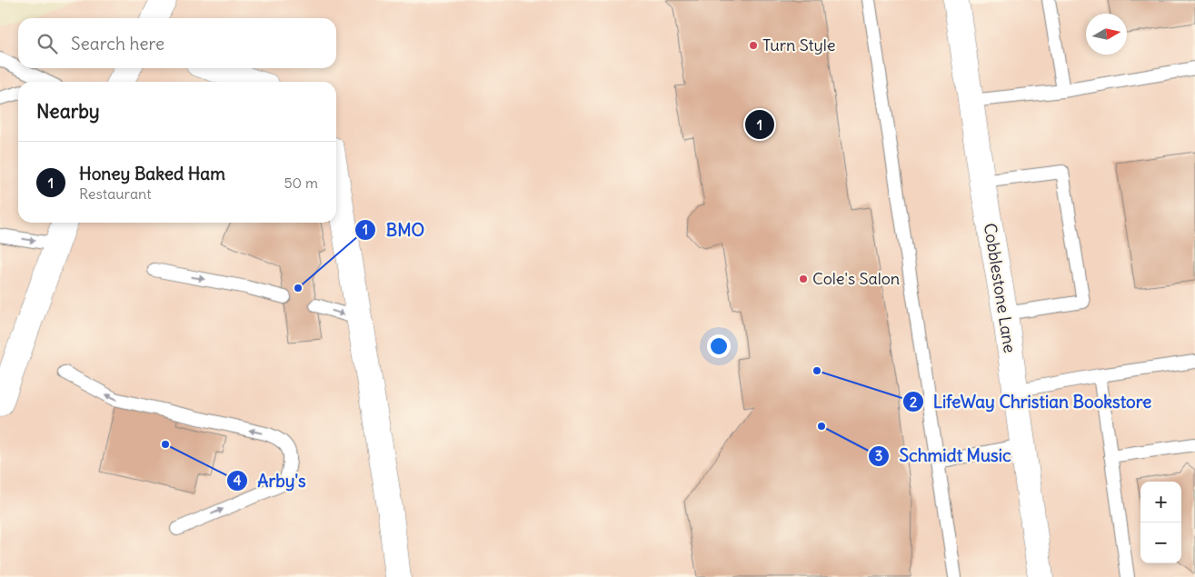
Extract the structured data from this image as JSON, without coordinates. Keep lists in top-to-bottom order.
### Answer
{
  "streets": {
    "street": ["Cobblestone Lane"]
  },
  "places": [
    "Turn Style",
    "Cole's Salon",
    "BMO",
    "LifeWay Christian Bookstore",
    "Schmidt Music",
    "Arby's"
  ],
  "north": "right",
  "page": {
    "search": "Search here",
    "heading": "Nearby",
    "pins": "1",
    "list": [
      {
        "mark": "1",
        "name": "Honey Baked Ham",
        "note": "Restaurant",
        "value": "50 m"
      }
    ],
    "map_buttons": ["+", "−"]
  }
}
